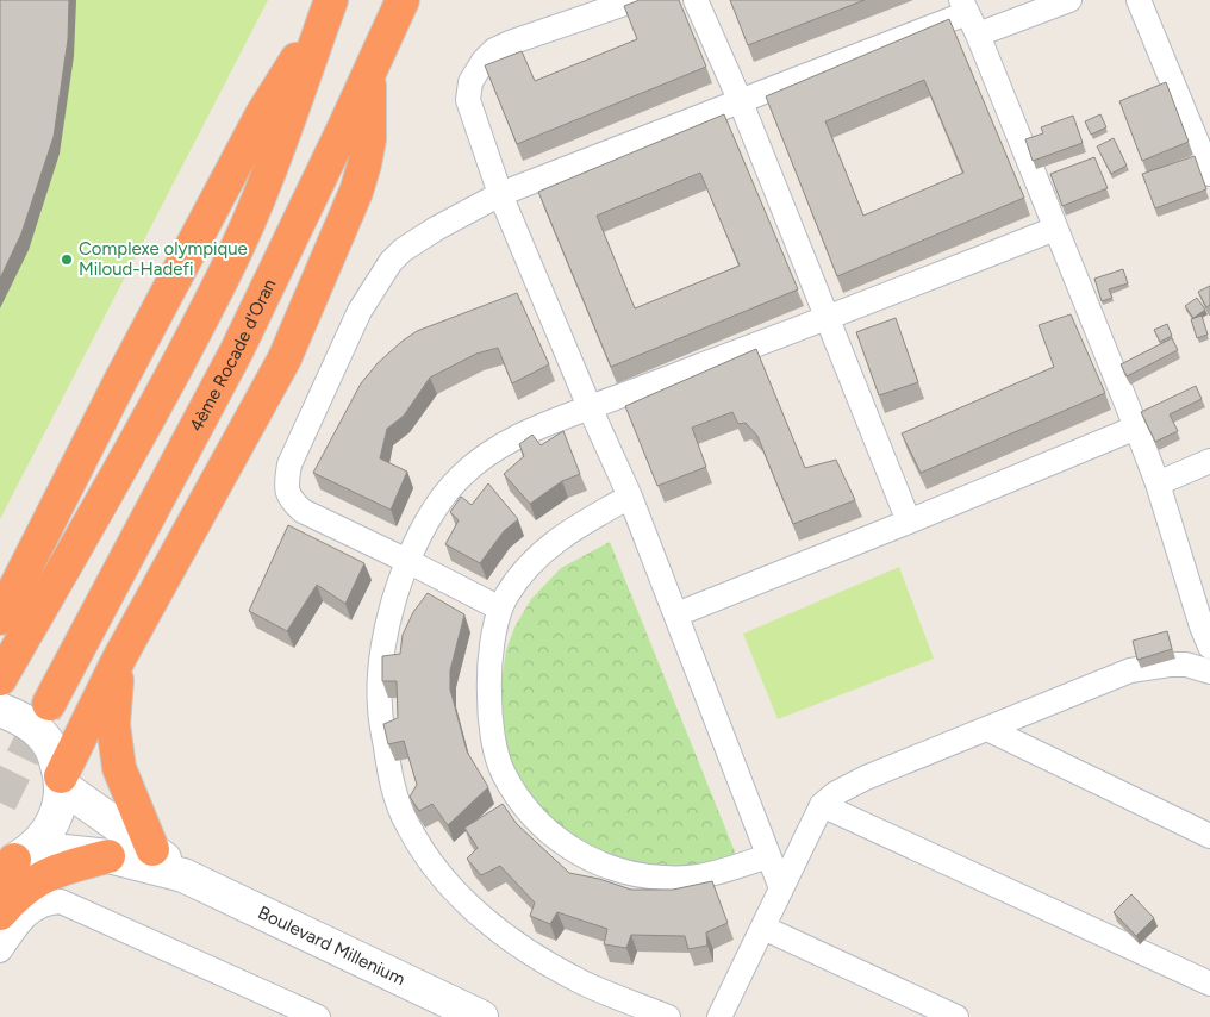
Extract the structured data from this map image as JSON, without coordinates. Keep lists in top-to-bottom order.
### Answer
{
  "streets": {
    "highway": ["4ème Rocade d'Oran"],
    "main road": ["Boulevard Millenium"]
  },
  "places": ["Complexe olympique Miloud-Hadefi"]
}
